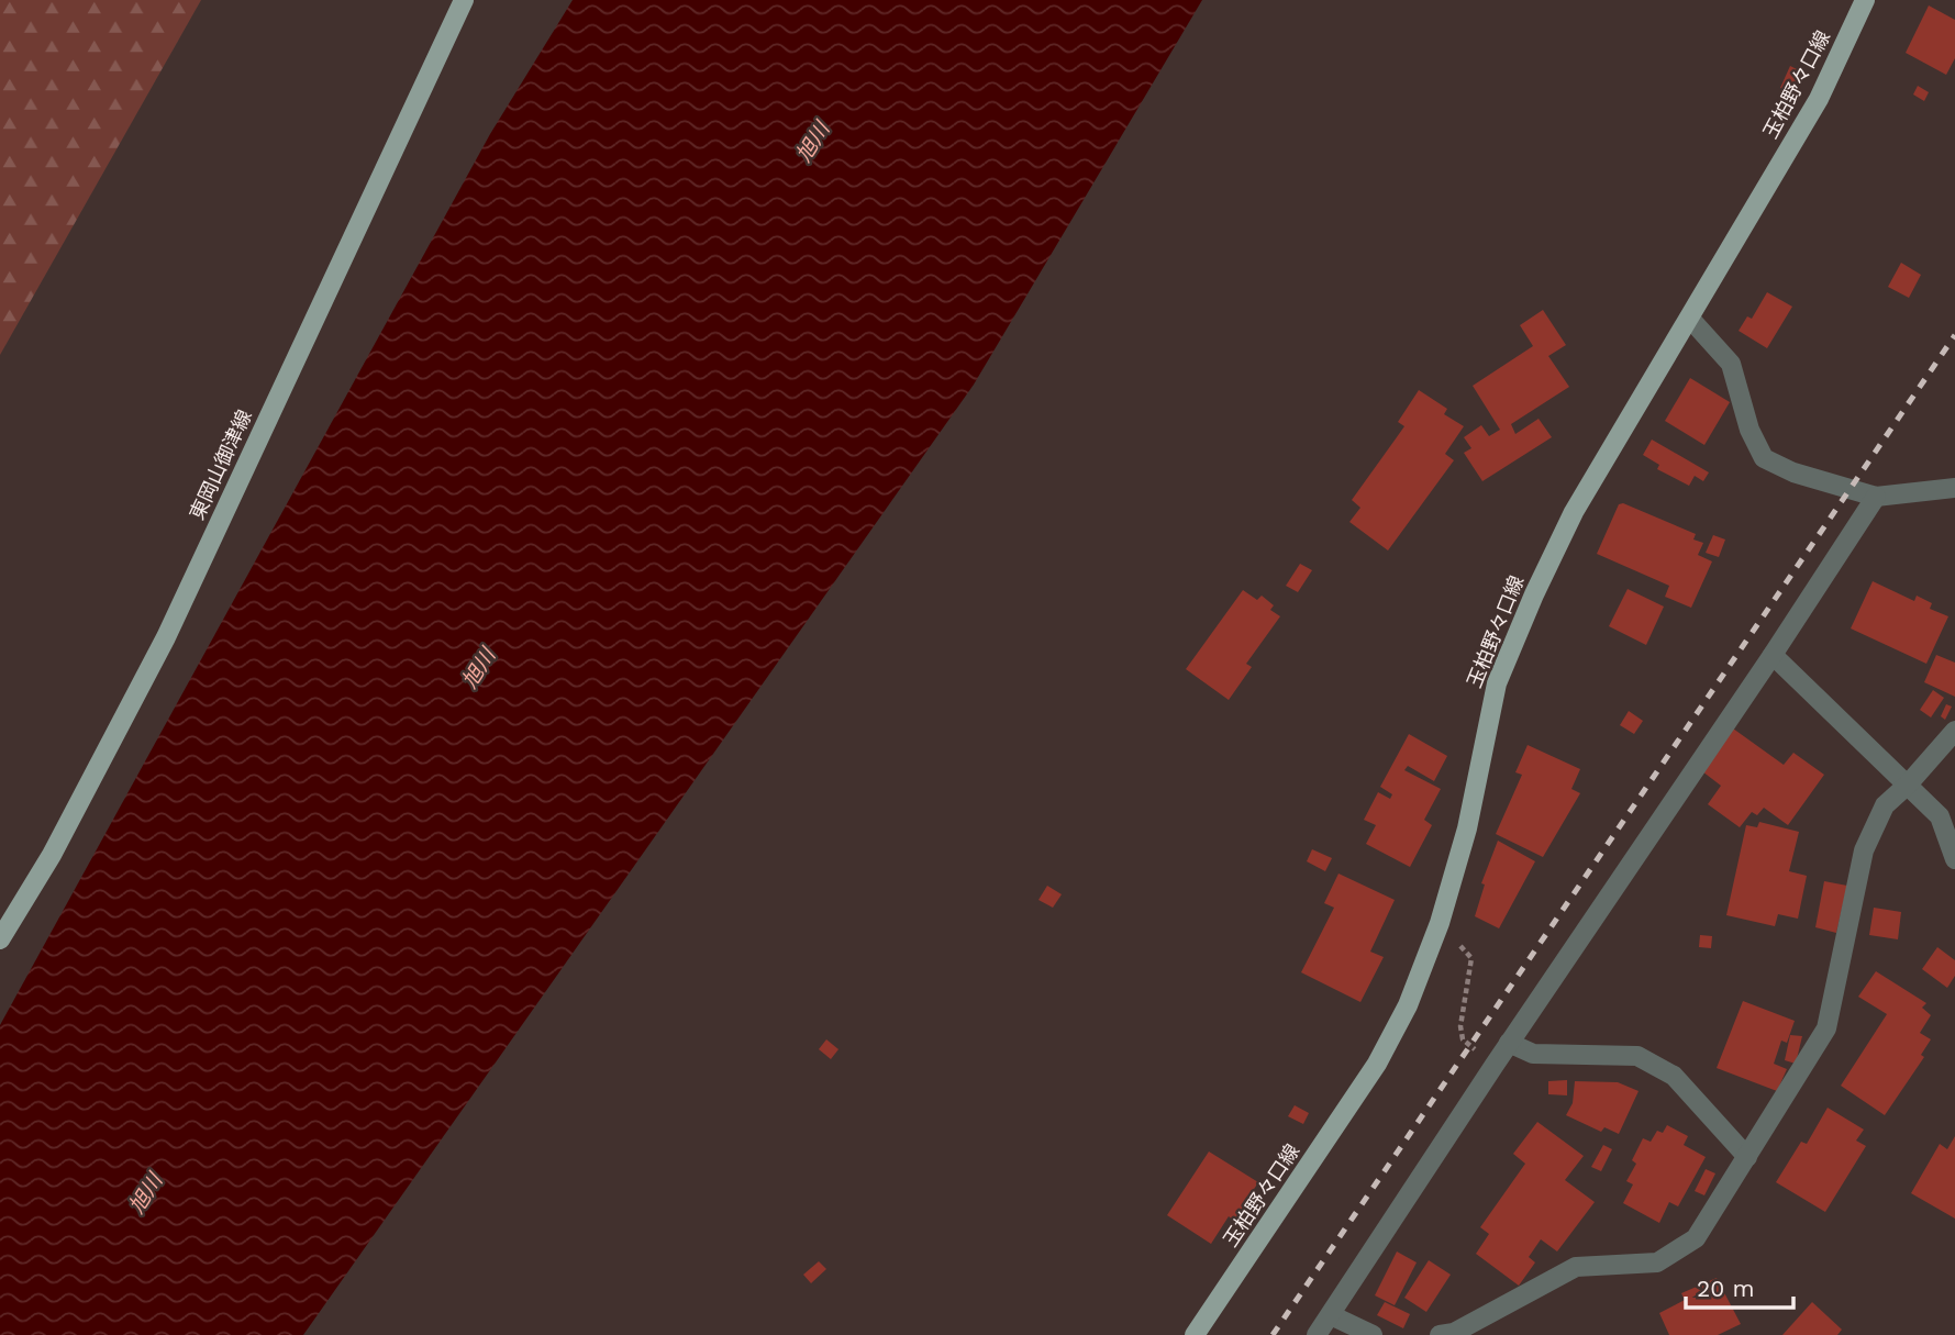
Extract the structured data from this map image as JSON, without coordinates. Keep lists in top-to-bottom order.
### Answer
{
  "streets": {
    "main road": ["玉柏野々口線", "東岡山御津線"]
  },
  "water": ["旭川"],
  "scale_bar": "20 m"
}
